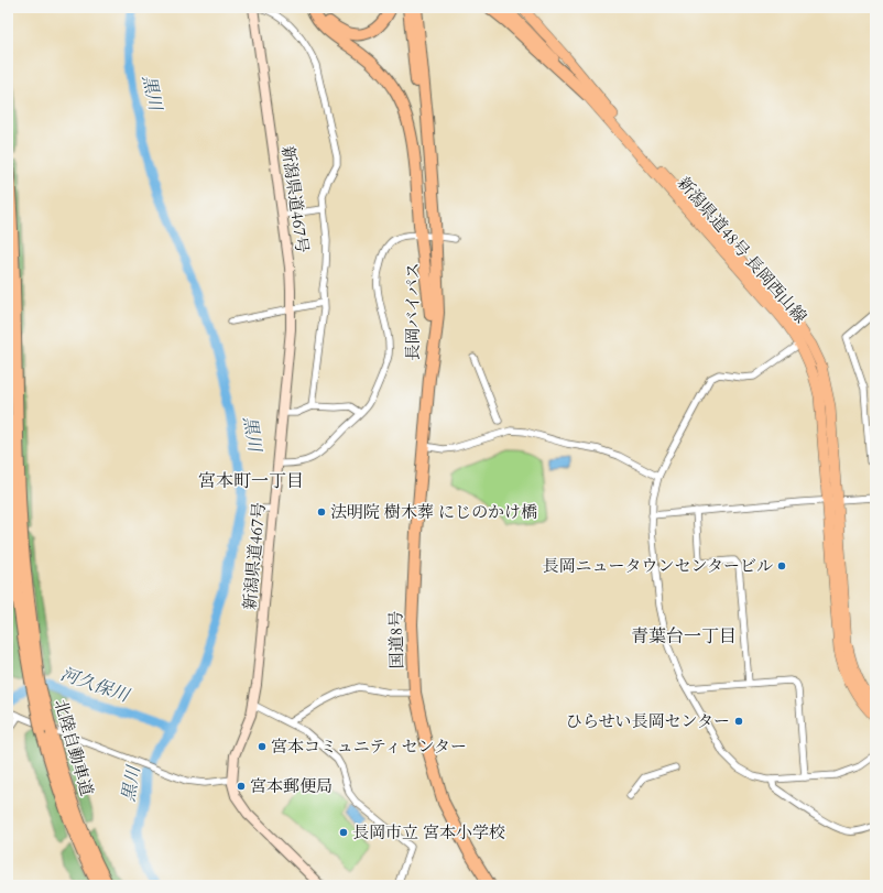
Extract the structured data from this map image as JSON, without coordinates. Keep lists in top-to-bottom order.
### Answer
{
  "streets": {
    "highway": ["長岡バイパス", "国道8号", "北陸自動車道"],
    "main road": ["新潟県道467号", "新潟県道48号 長岡西山線"]
  },
  "crossings": [
    ["長岡バイパス", "国道8号"]
  ],
  "districts": ["宮本町一丁目", "青葉台一丁目"],
  "water": ["黒川", "河久保川"],
  "places": [
    "法明院 樹木葬 にじのかけ橋",
    "長岡ニュータウンセンタービル",
    "ひらせい長岡センター",
    "宮本コミュニティセンター",
    "宮本郵便局",
    "長岡市立 宮本小学校"
  ]
}
